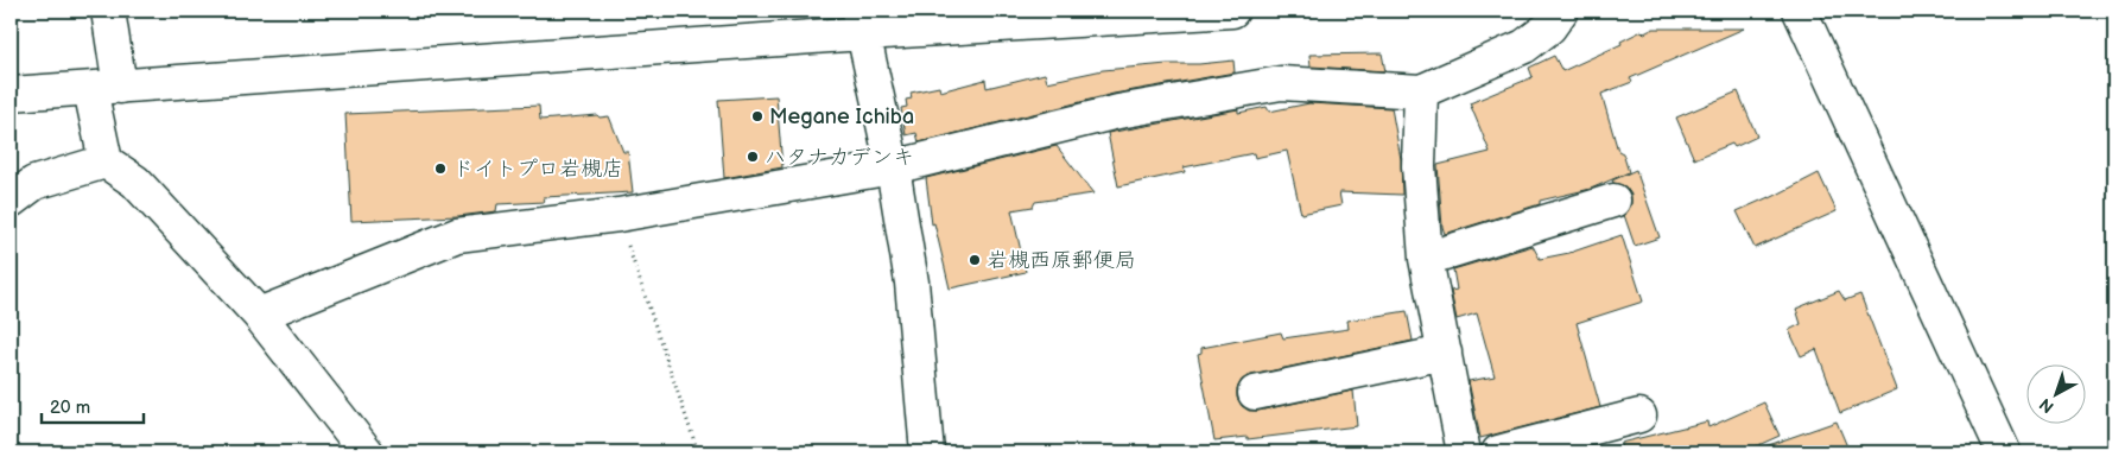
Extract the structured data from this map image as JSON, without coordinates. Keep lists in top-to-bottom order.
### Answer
{
  "places": [
    "Megane Ichiba",
    "ハタナカデンキ",
    "ドイトプロ岩槻店",
    "岩槻西原郵便局"
  ],
  "scale_bar": "20 m",
  "north": "bottom left"
}
